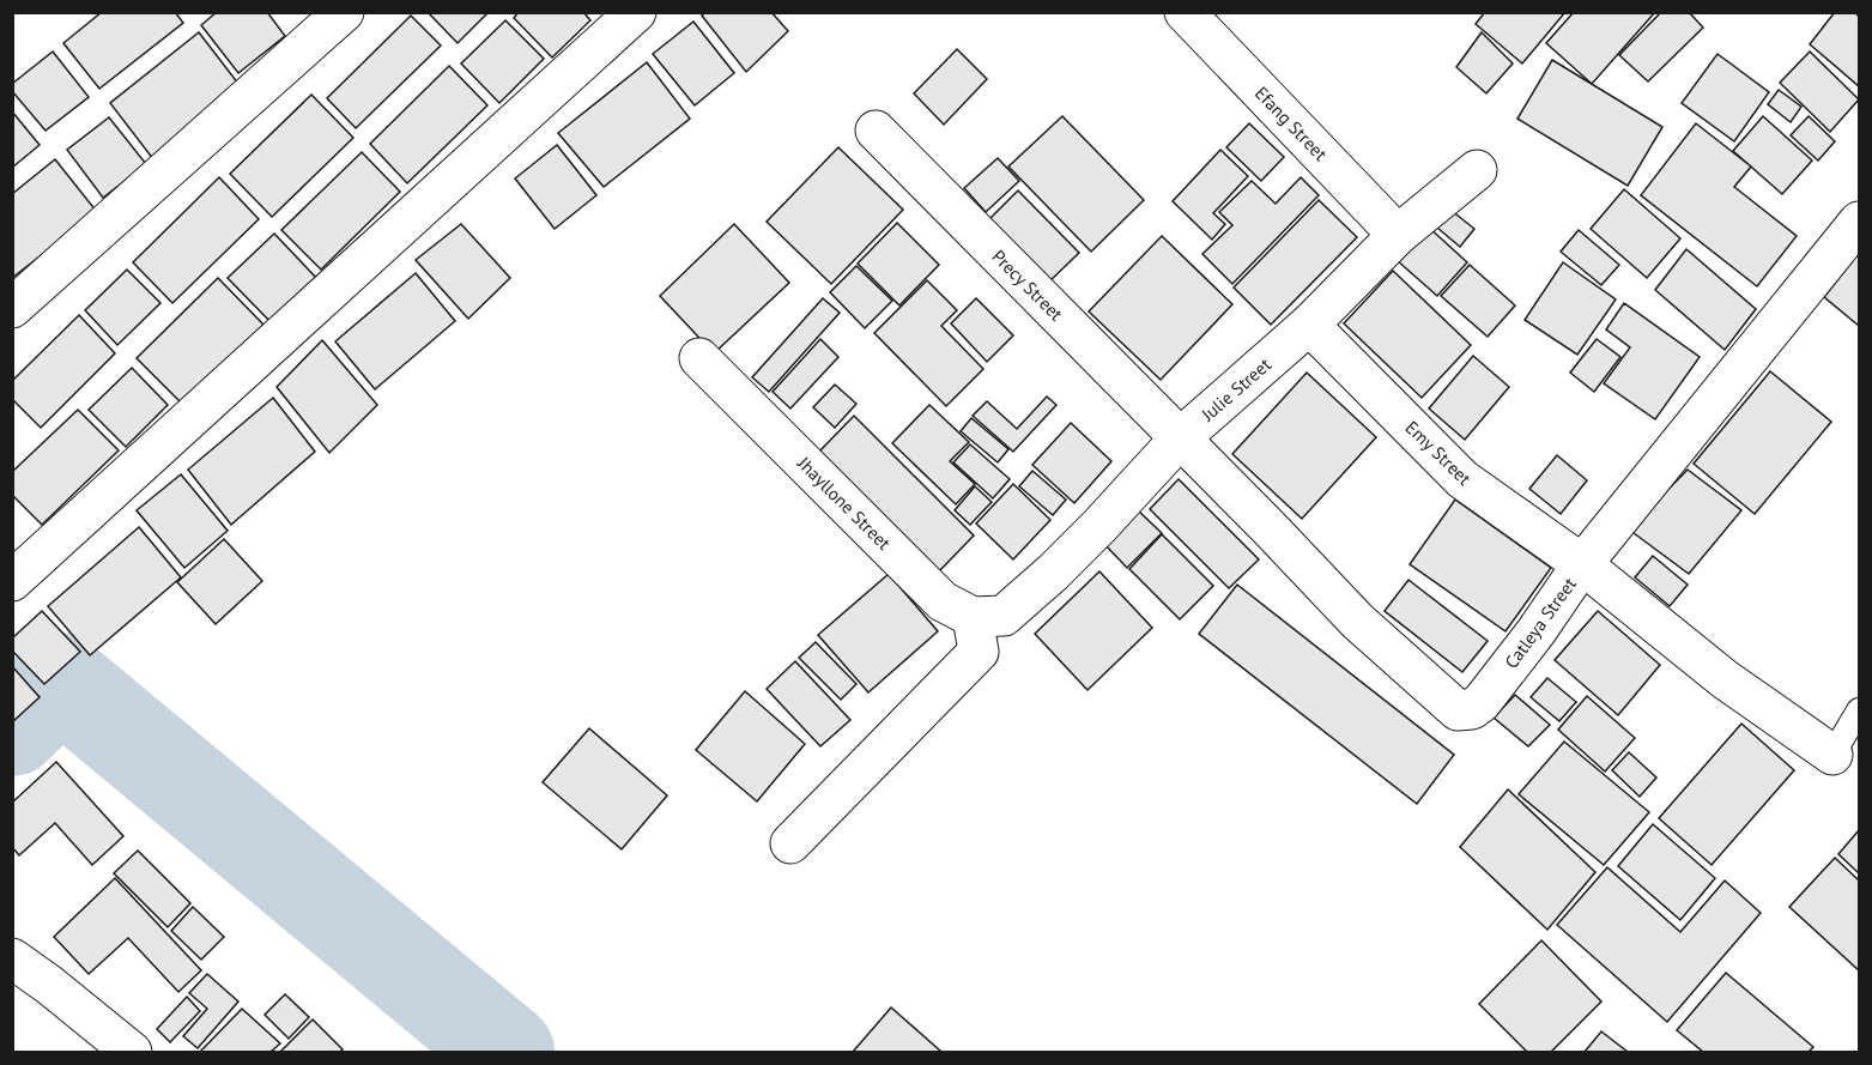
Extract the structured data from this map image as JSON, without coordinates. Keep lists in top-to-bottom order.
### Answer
{
  "streets": {
    "street": [
      "Efang Street",
      "Precy Street",
      "Julie Street",
      "Emy Street",
      "Jhayllone Street",
      "Catleya Street"
    ]
  },
  "crossings": [
    ["Efang Street", "Julie Street"],
    ["Precy Street", "Julie Street"],
    ["Precy Street", "Catleya Street"],
    ["Julie Street", "Emy Street"],
    ["Julie Street", "Jhayllone Street"],
    ["Julie Street", "Catleya Street"],
    ["Emy Street", "Catleya Street"]
  ]
}
